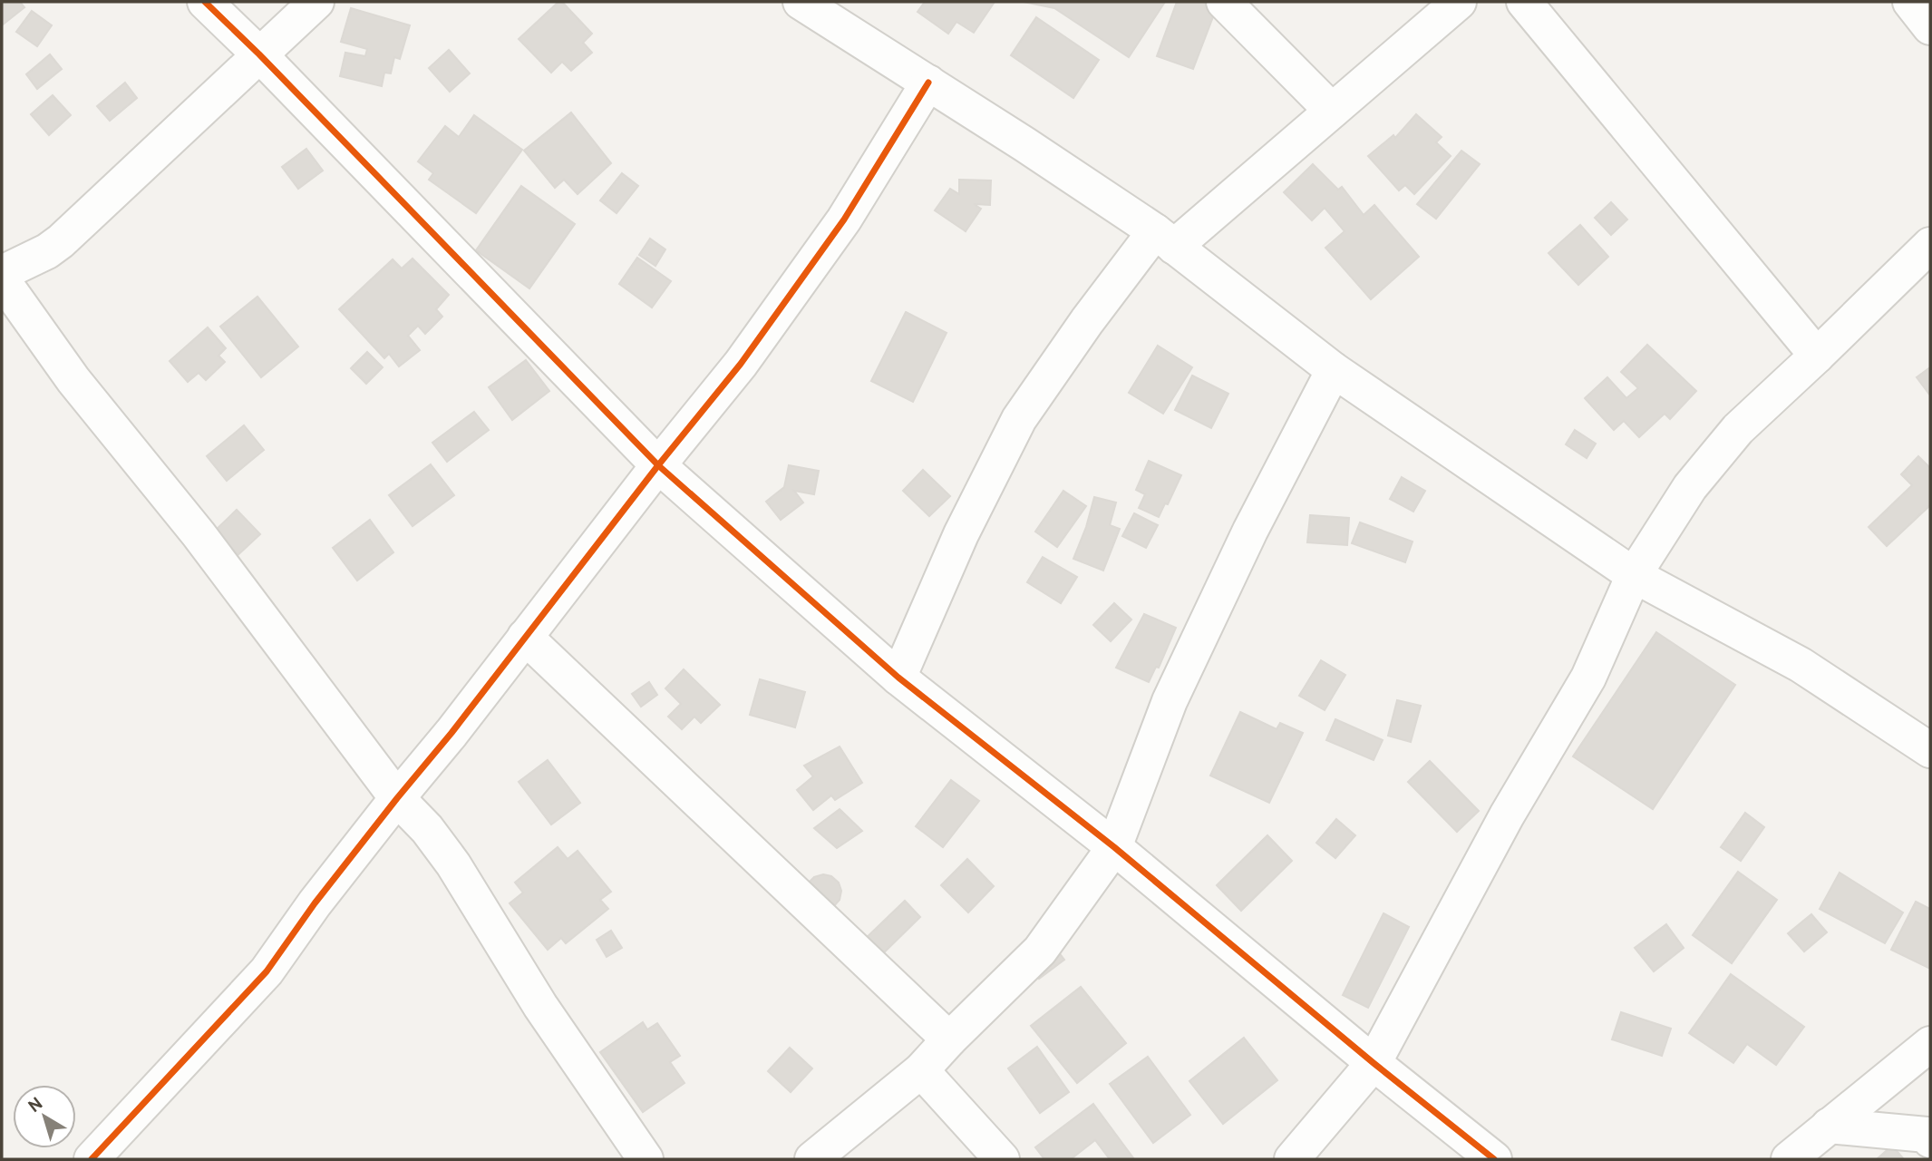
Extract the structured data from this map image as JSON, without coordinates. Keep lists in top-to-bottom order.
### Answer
{
  "north": "top left"
}
